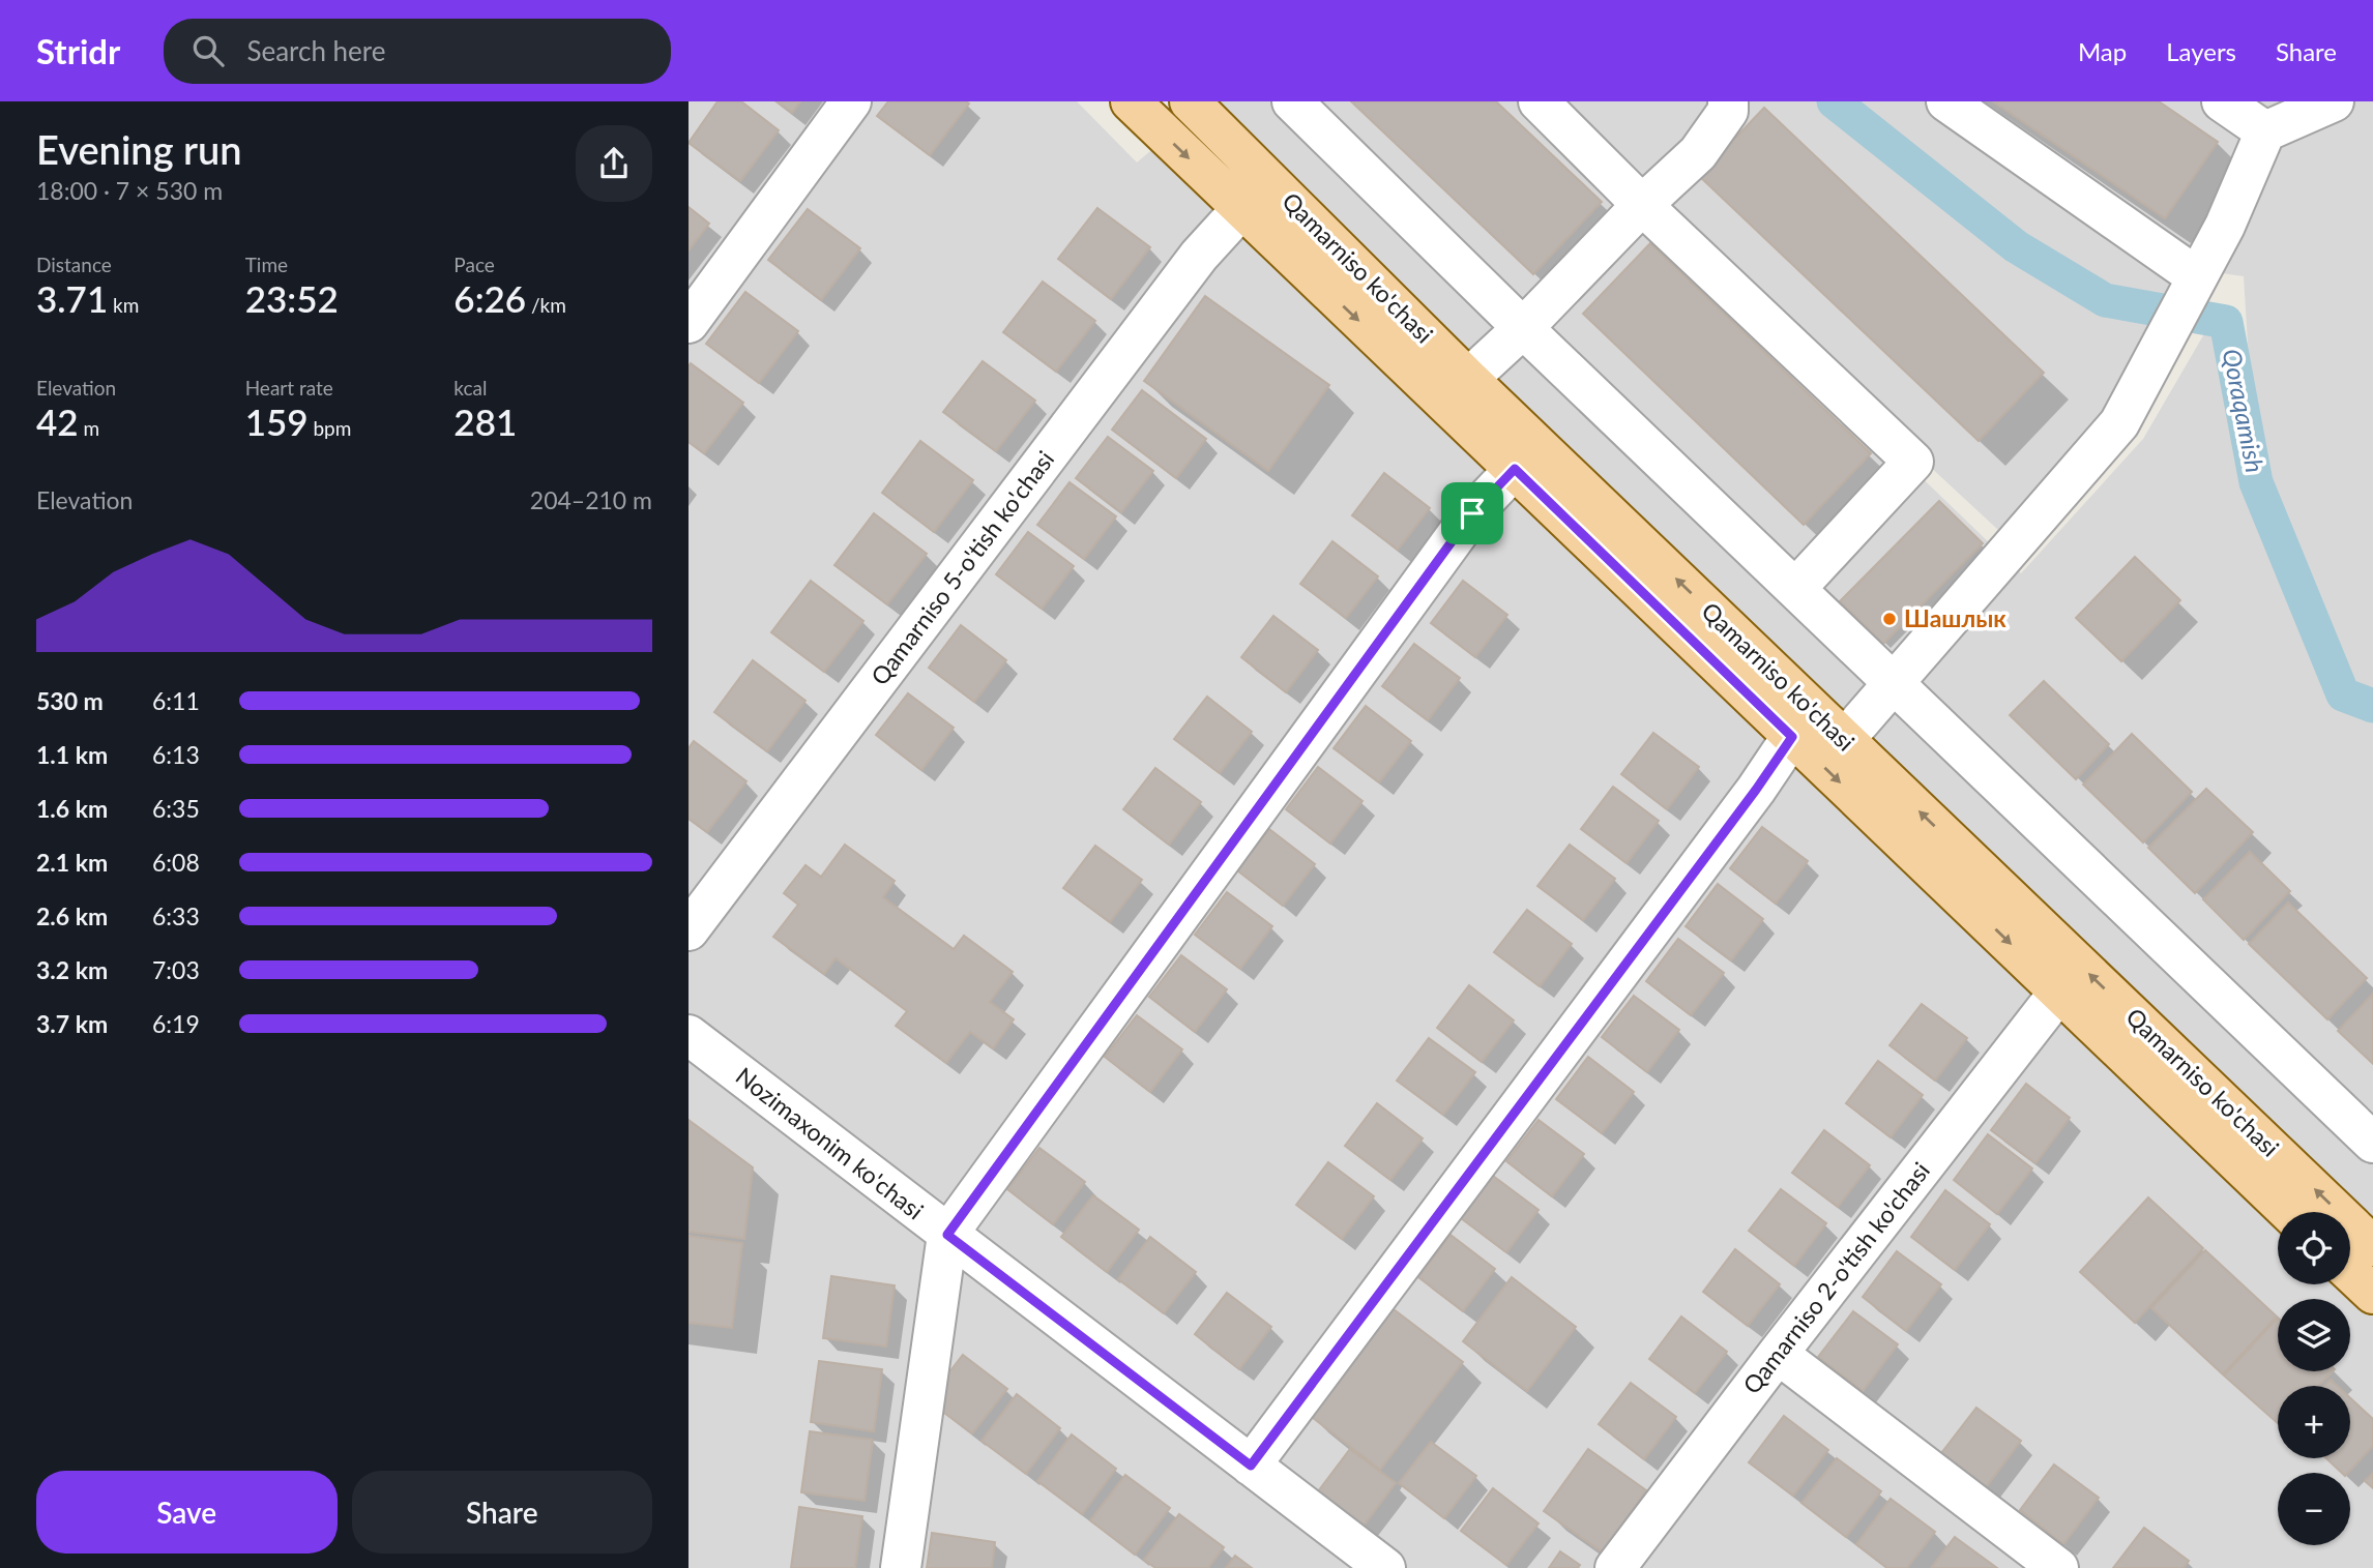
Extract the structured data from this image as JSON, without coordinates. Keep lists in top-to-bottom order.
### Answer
{
  "streets": {
    "main road": ["Qamarniso ko'chasi"],
    "street": ["Qamarniso 5-o'tish ko'chasi", "Nozimaxonim ko'chasi", "Qamarniso 2-o'tish ko'chasi"]
  },
  "crossings": [
    ["Qamarniso ko'chasi", "Qamarniso 5-o'tish ko'chasi"],
    ["Qamarniso ko'chasi", "Qamarniso 2-o'tish ko'chasi"]
  ],
  "water": ["Qoraqamish"],
  "places": ["Шашлык"],
  "page": {
    "header": "Stridr",
    "search": "Search here",
    "nav": ["Map", "Layers", "Share"],
    "heading": ["Evening run", "18:00 · 7 × 530 m"],
    "stats": [
      ["Distance", "3.71 km"],
      ["Time", "23:52"],
      ["Pace", "6:26 /km"],
      ["Elevation", "42 m"],
      ["Heart rate", "159 bpm"],
      ["kcal", "281"]
    ],
    "chart": ["Elevation", "204–210 m"],
    "list": [
      {
        "name": "530 m",
        "note": "6:11"
      },
      {
        "name": "1.1 km",
        "note": "6:13"
      },
      {
        "name": "1.6 km",
        "note": "6:35"
      },
      {
        "name": "2.1 km",
        "note": "6:08"
      },
      {
        "name": "2.6 km",
        "note": "6:33"
      },
      {
        "name": "3.2 km",
        "note": "7:03"
      },
      {
        "name": "3.7 km",
        "note": "6:19"
      }
    ],
    "map_buttons": ["+", "−"],
    "buttons": ["Save", "Share"]
  }
}
